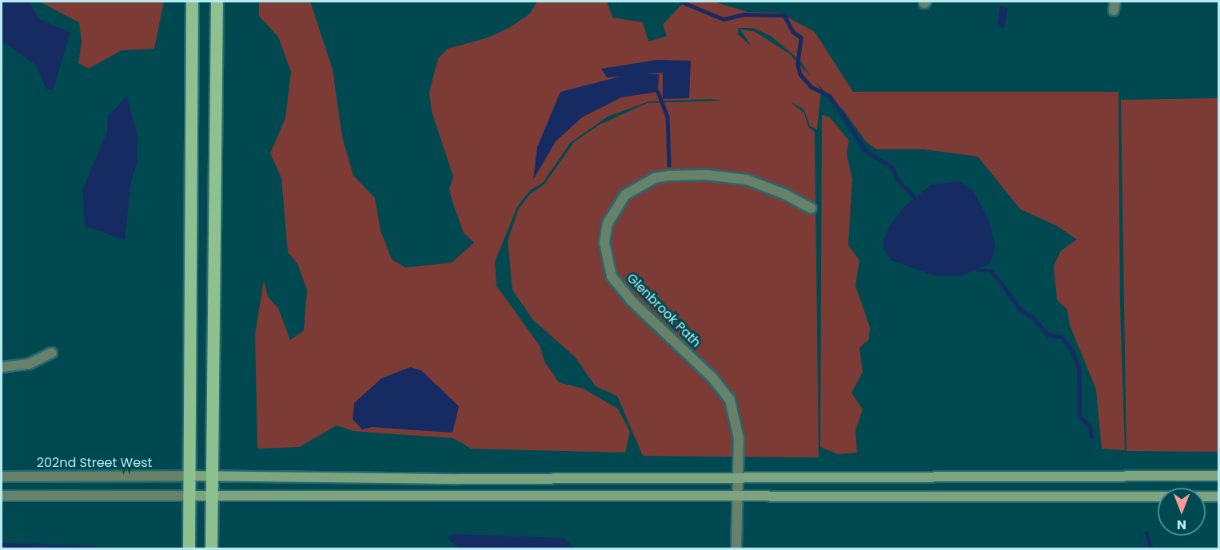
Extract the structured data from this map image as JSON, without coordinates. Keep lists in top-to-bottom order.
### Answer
{
  "streets": {
    "street": ["Glenbrook Path", "202nd Street West"]
  },
  "north": "bottom"
}
